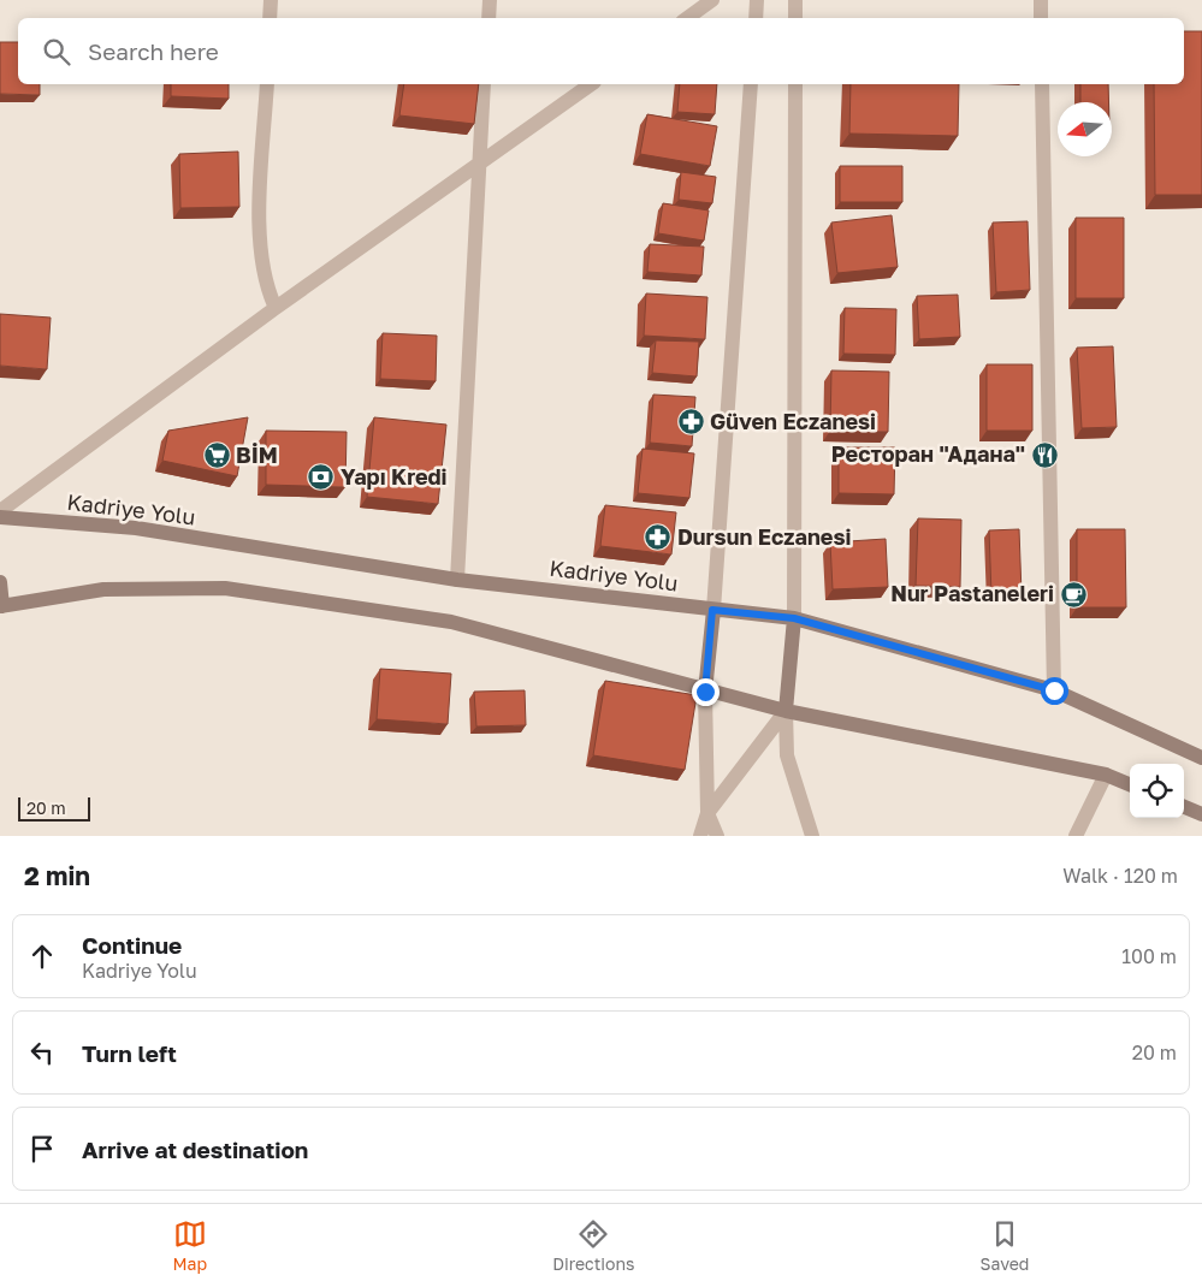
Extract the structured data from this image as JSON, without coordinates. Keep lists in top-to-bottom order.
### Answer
{
  "streets": {
    "main road": ["Kadriye Yolu"]
  },
  "places": {
    "pharmacy": ["Güven Eczanesi", "Dursun Eczanesi"],
    "restaurant": ["Ресторан \"Адана\""],
    "supermarket": ["BİM"],
    "bank": ["Yapı Kredi"],
    "cafe": ["Nur Pastaneleri"]
  },
  "scale_bar": "20 m",
  "north": "left",
  "page": {
    "search": "Search here",
    "scale": "20 m",
    "heading": ["2 min", "Walk · 120 m"],
    "list": [
      ["Continue", "Kadriye Yolu", "100 m"],
      ["Turn left", "20 m"],
      "Arrive at destination"
    ],
    "nav": ["Map", "Directions", "Saved"]
  }
}
